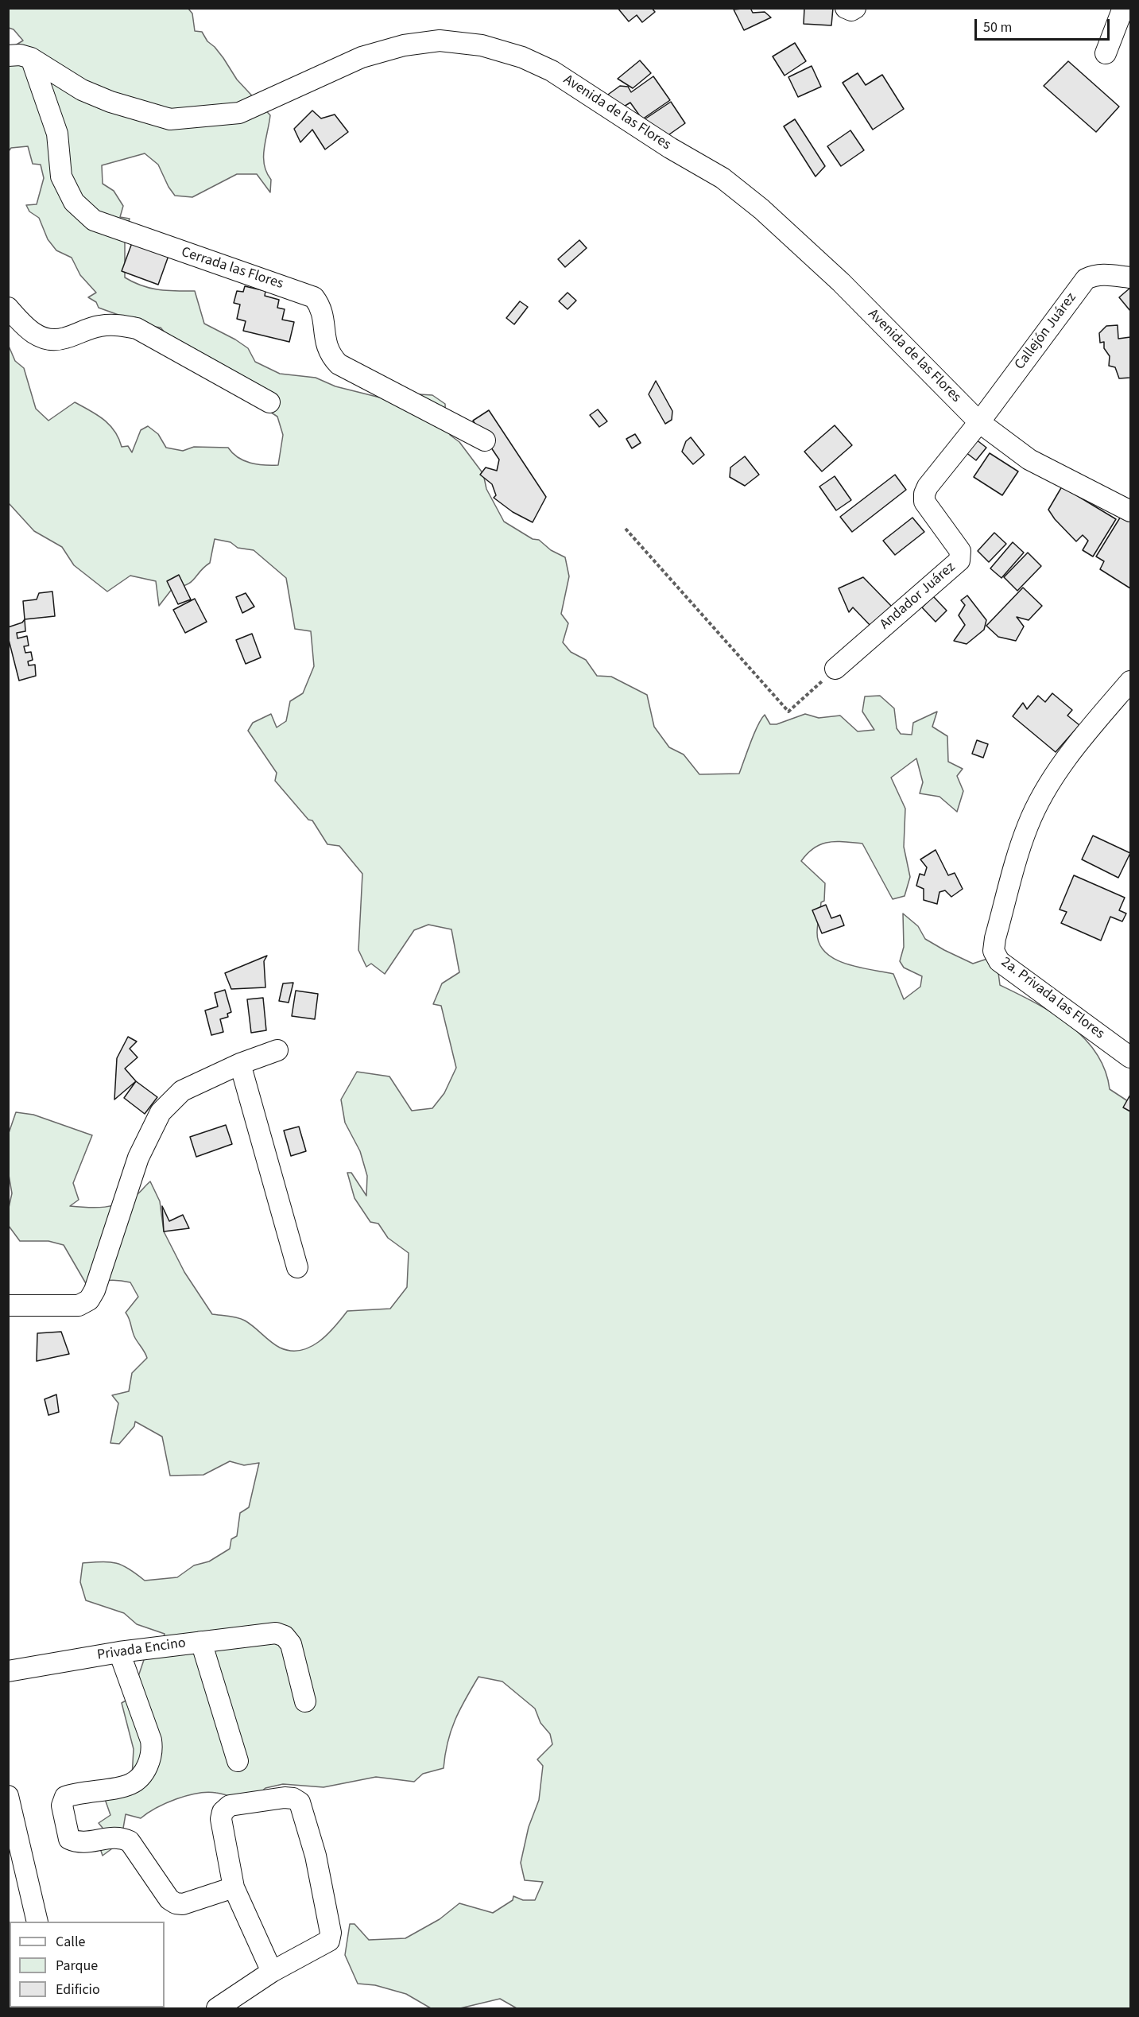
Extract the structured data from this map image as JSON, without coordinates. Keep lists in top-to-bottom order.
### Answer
{
  "streets": {
    "street": [
      "Avenida de las Flores",
      "Cerrada las Flores",
      "Callejón Juárez",
      "Andador Juárez",
      "2a. Privada las Flores",
      "Privada Encino"
    ]
  },
  "crossings": [
    ["Avenida de las Flores", "Cerrada las Flores"],
    ["Avenida de las Flores", "Callejón Juárez"],
    ["Avenida de las Flores", "Andador Juárez"],
    ["Callejón Juárez", "Andador Juárez"]
  ],
  "legend": ["Calle", "Parque", "Edificio"],
  "scale_bar": "50 m"
}
